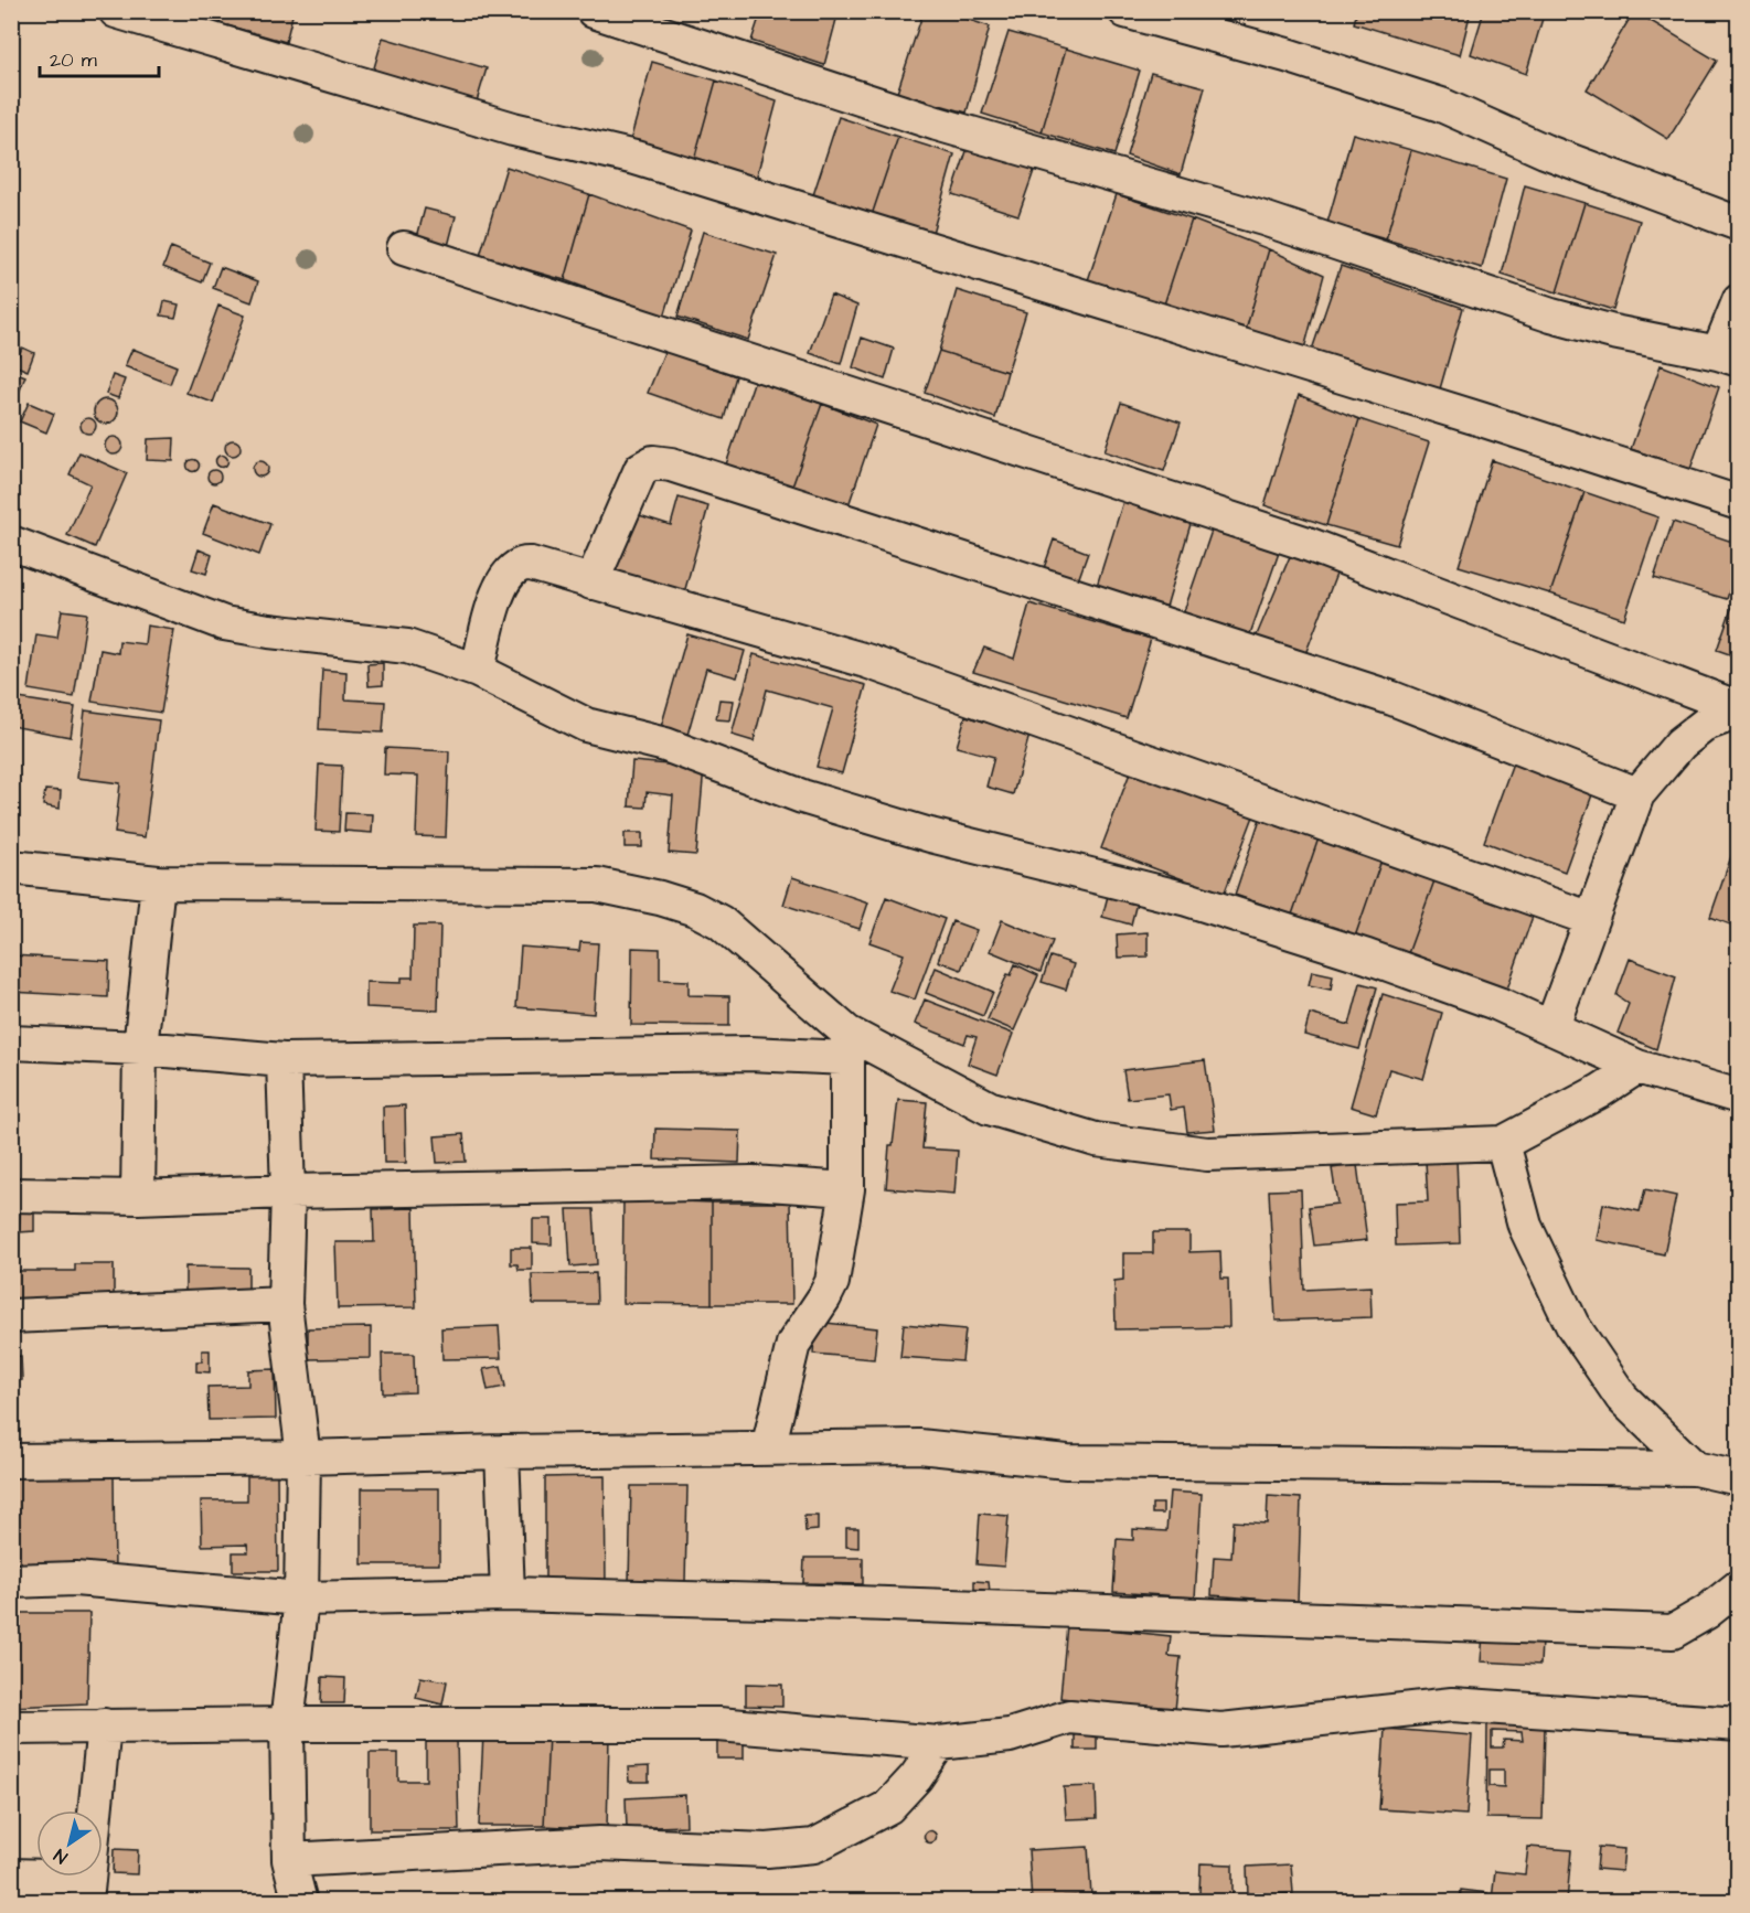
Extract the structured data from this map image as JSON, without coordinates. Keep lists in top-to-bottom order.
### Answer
{
  "scale_bar": "20 m",
  "north": "bottom left"
}
